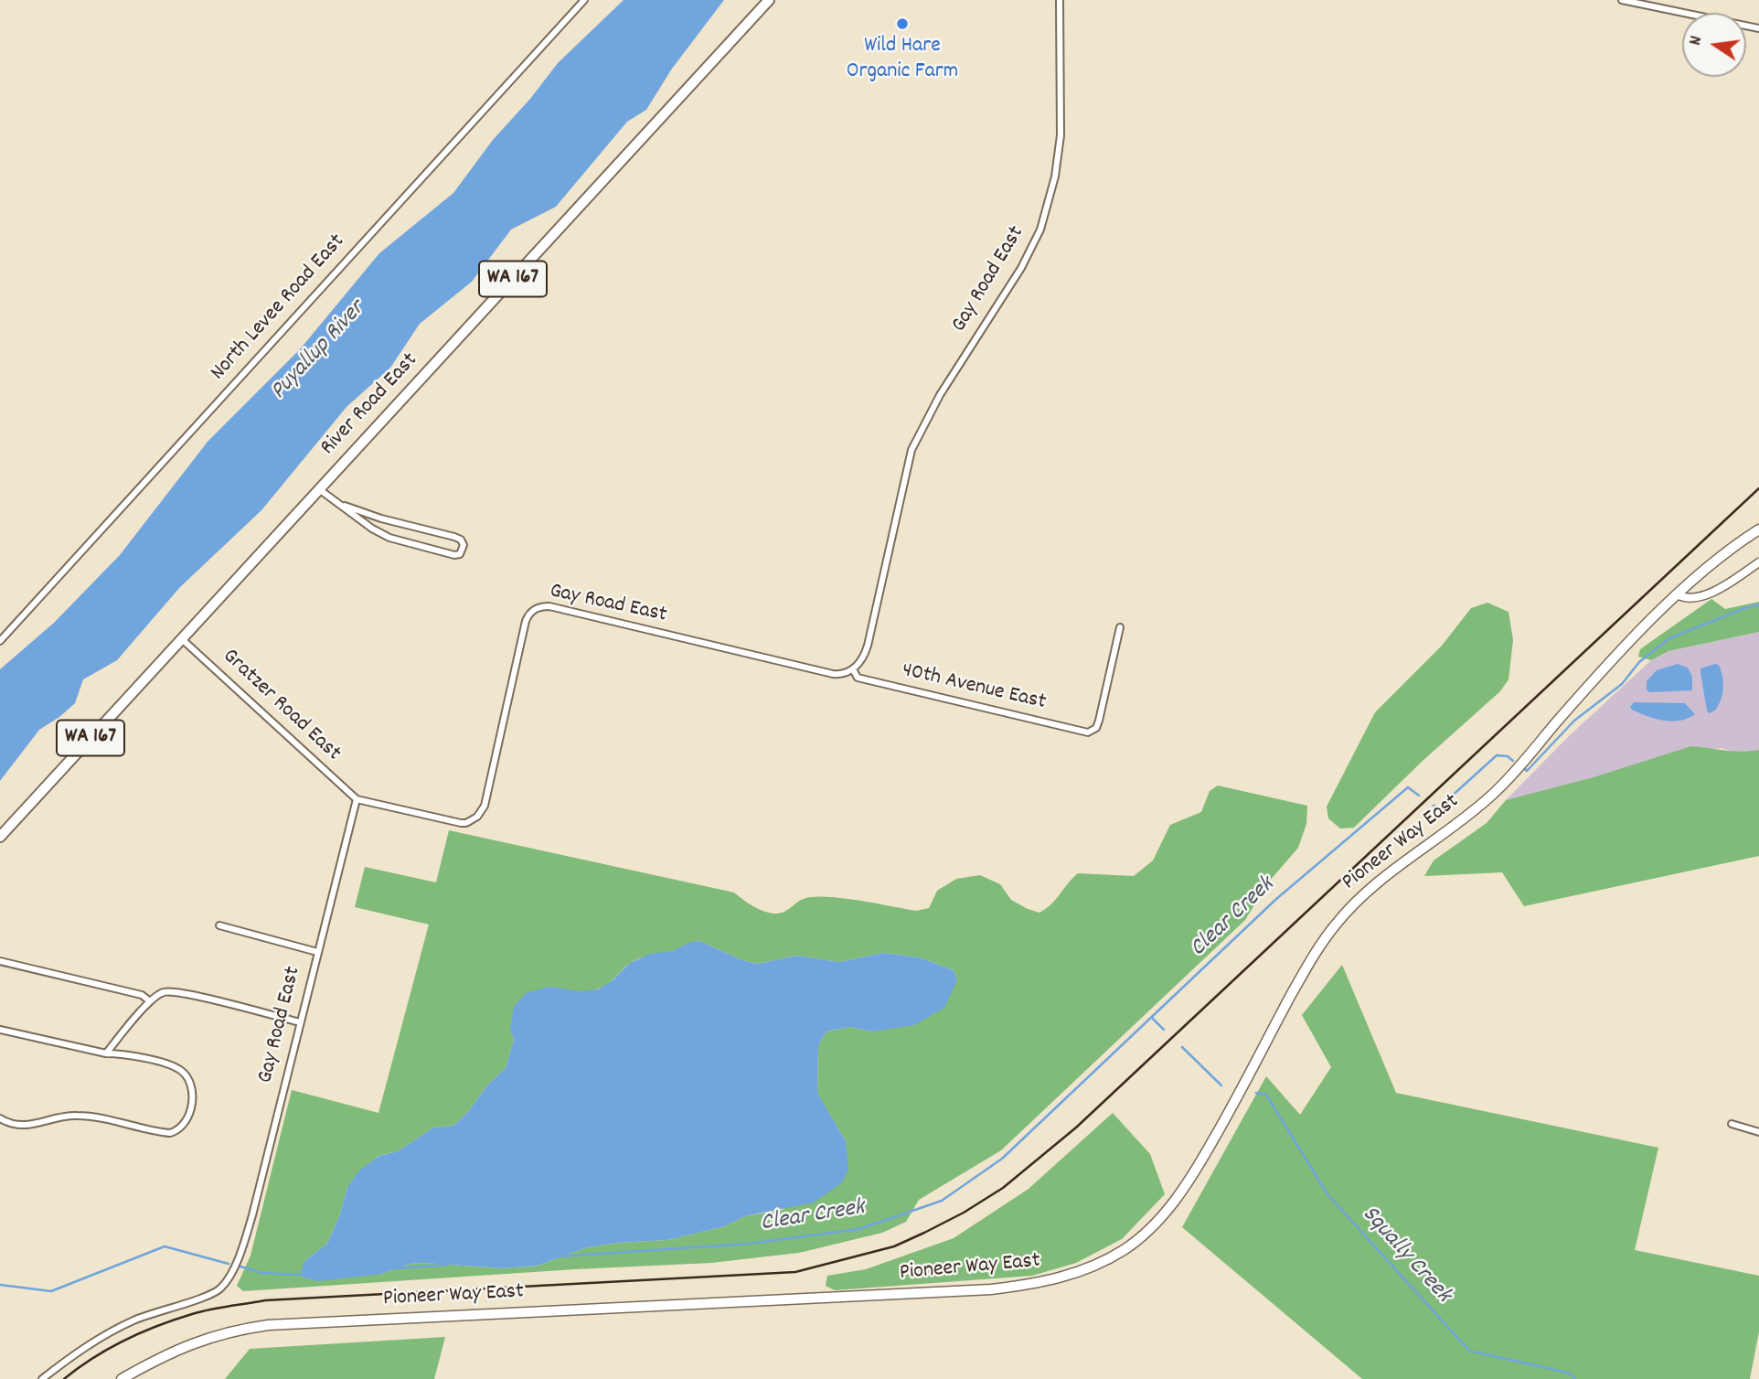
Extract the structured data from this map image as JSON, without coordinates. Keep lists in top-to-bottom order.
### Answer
{
  "streets": {
    "main road": ["WA 167", "River Road East", "Pioneer Way East"],
    "street": [
      "Gay Road East",
      "North Levee Road East",
      "40th Avenue East",
      "Gratzer Road East"
    ]
  },
  "crossings": [
    ["Gay Road East", "40th Avenue East"],
    ["Gay Road East", "Gratzer Road East"],
    ["River Road East", "Gratzer Road East"]
  ],
  "water": ["Puyallup River", "Clear Creek", "Squally Creek"],
  "places": ["Wild Hare Organic Farm"],
  "north": "left"
}
